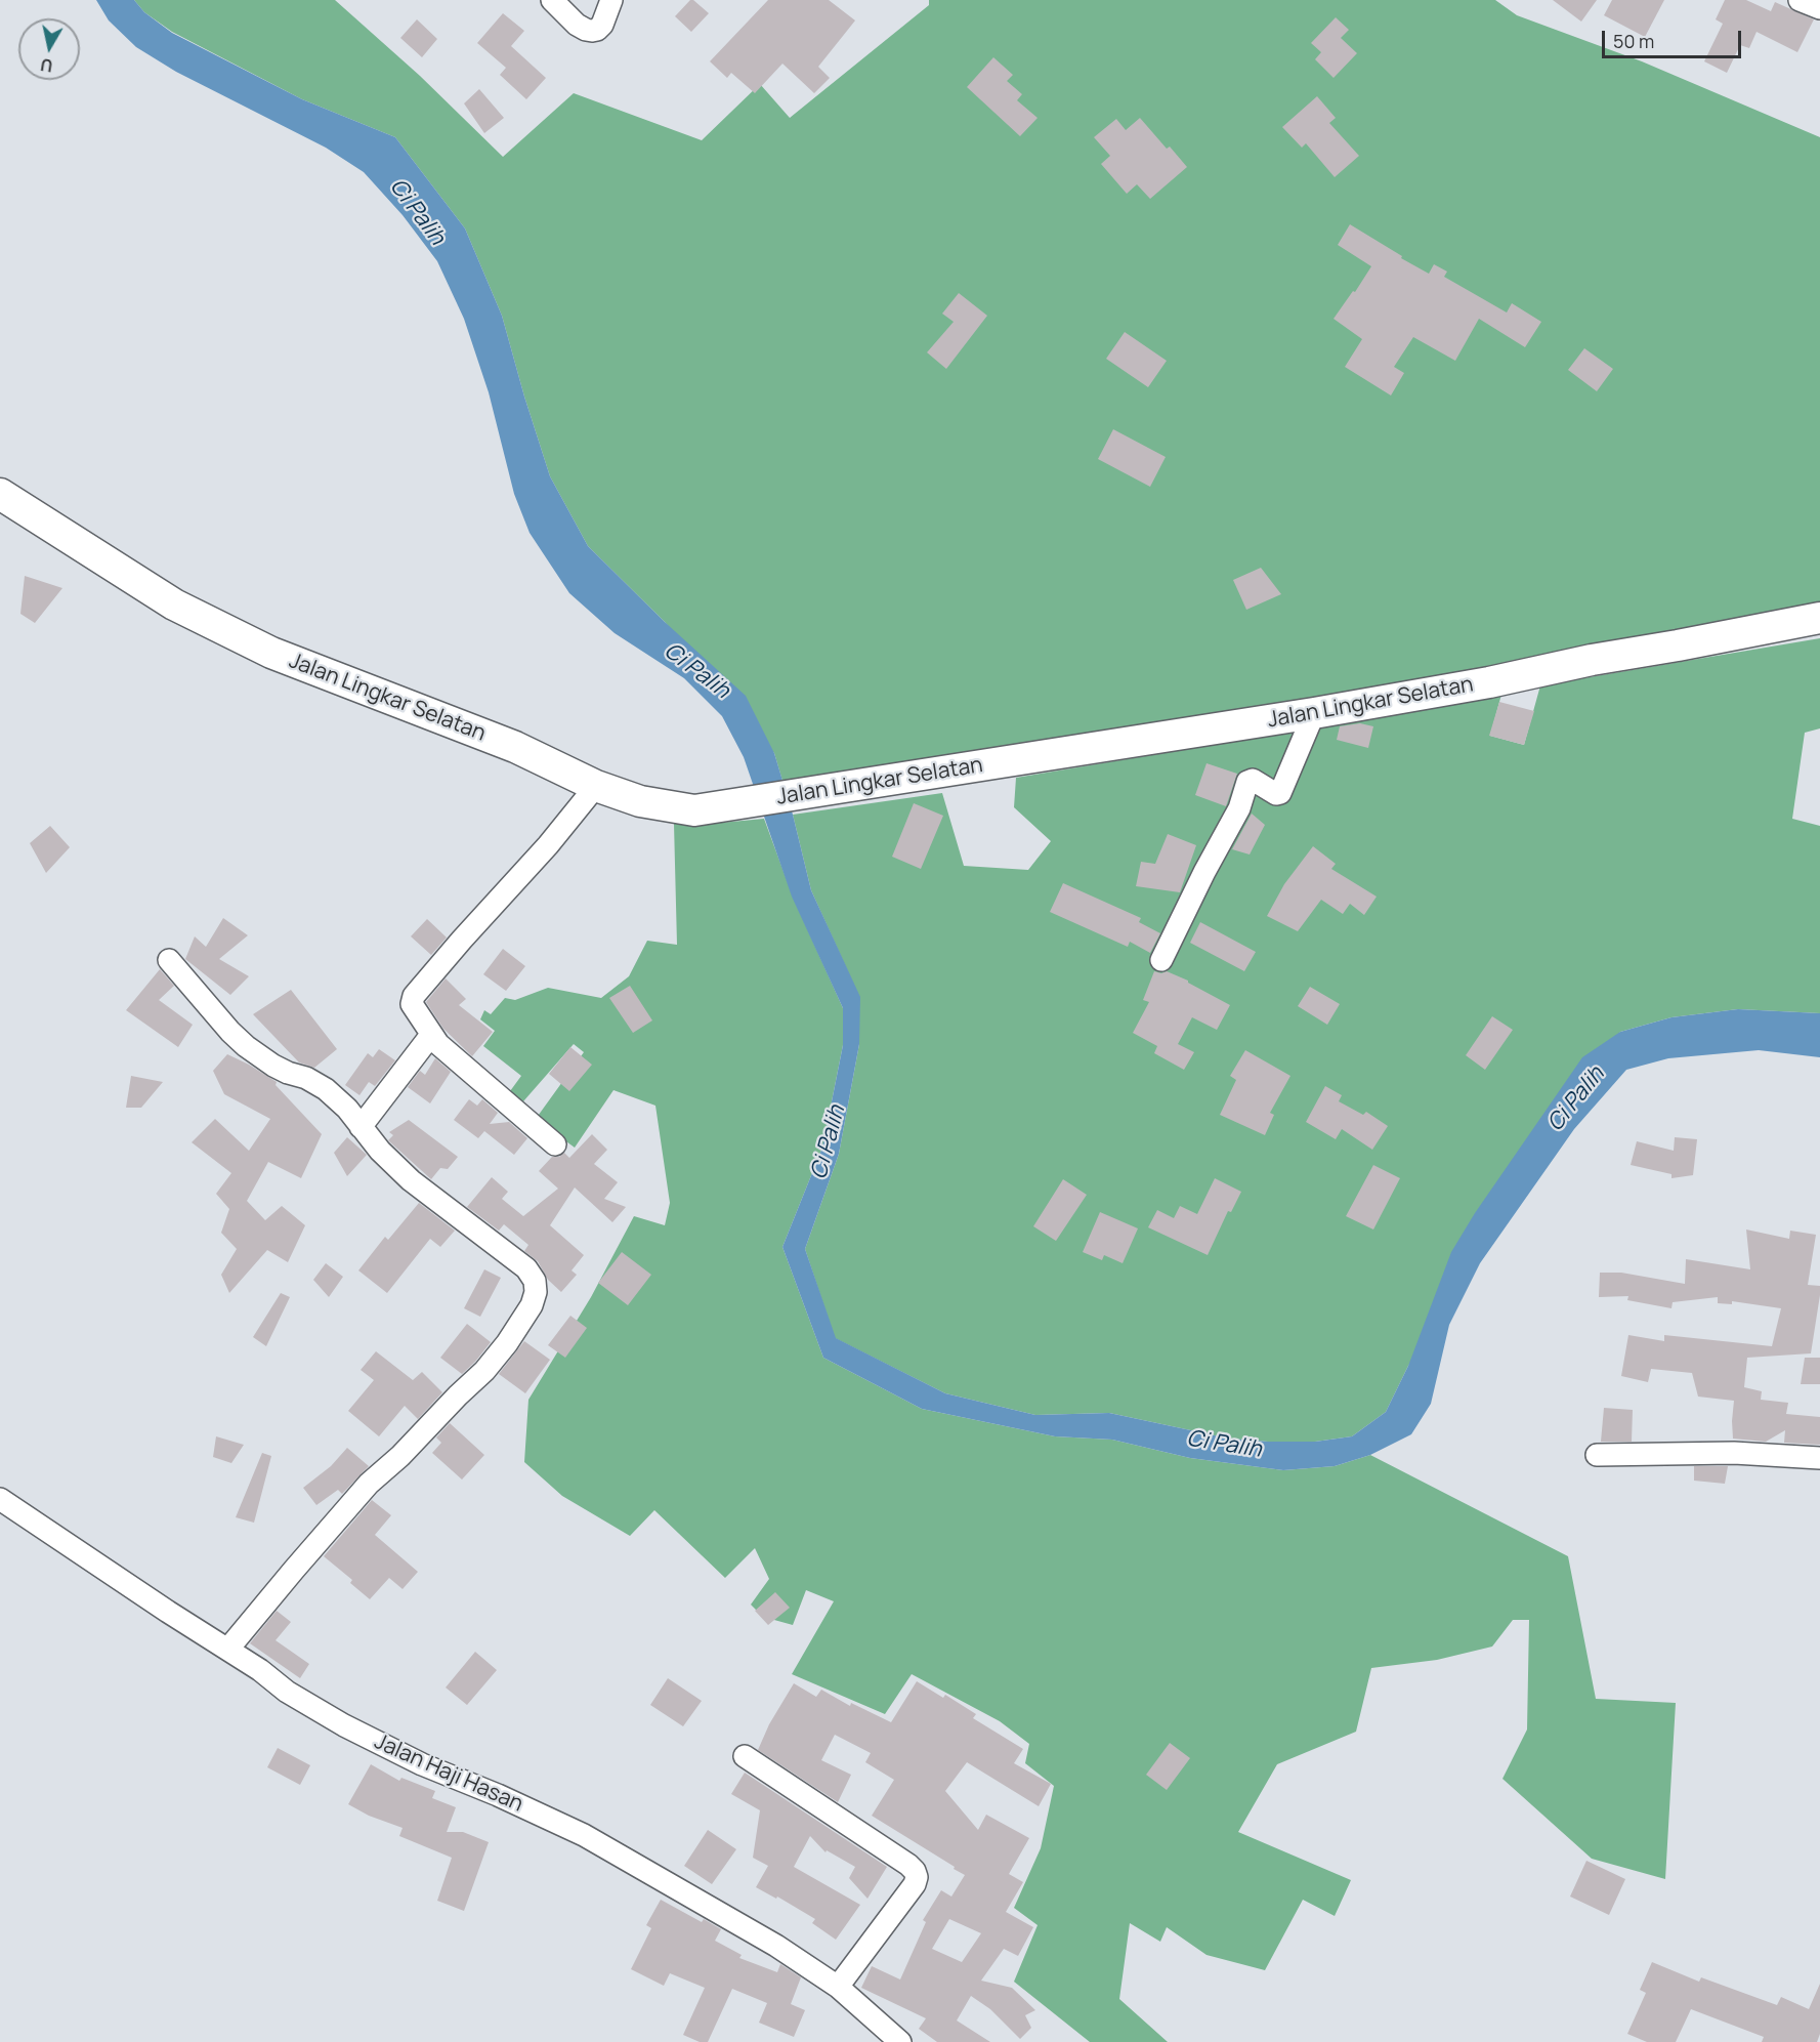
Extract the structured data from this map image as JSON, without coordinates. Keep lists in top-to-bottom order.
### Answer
{
  "streets": {
    "street": ["Jalan Lingkar Selatan", "Jalan Haji Hasan"]
  },
  "water": ["Ci Palih"],
  "scale_bar": "50 m",
  "north": "bottom"
}
